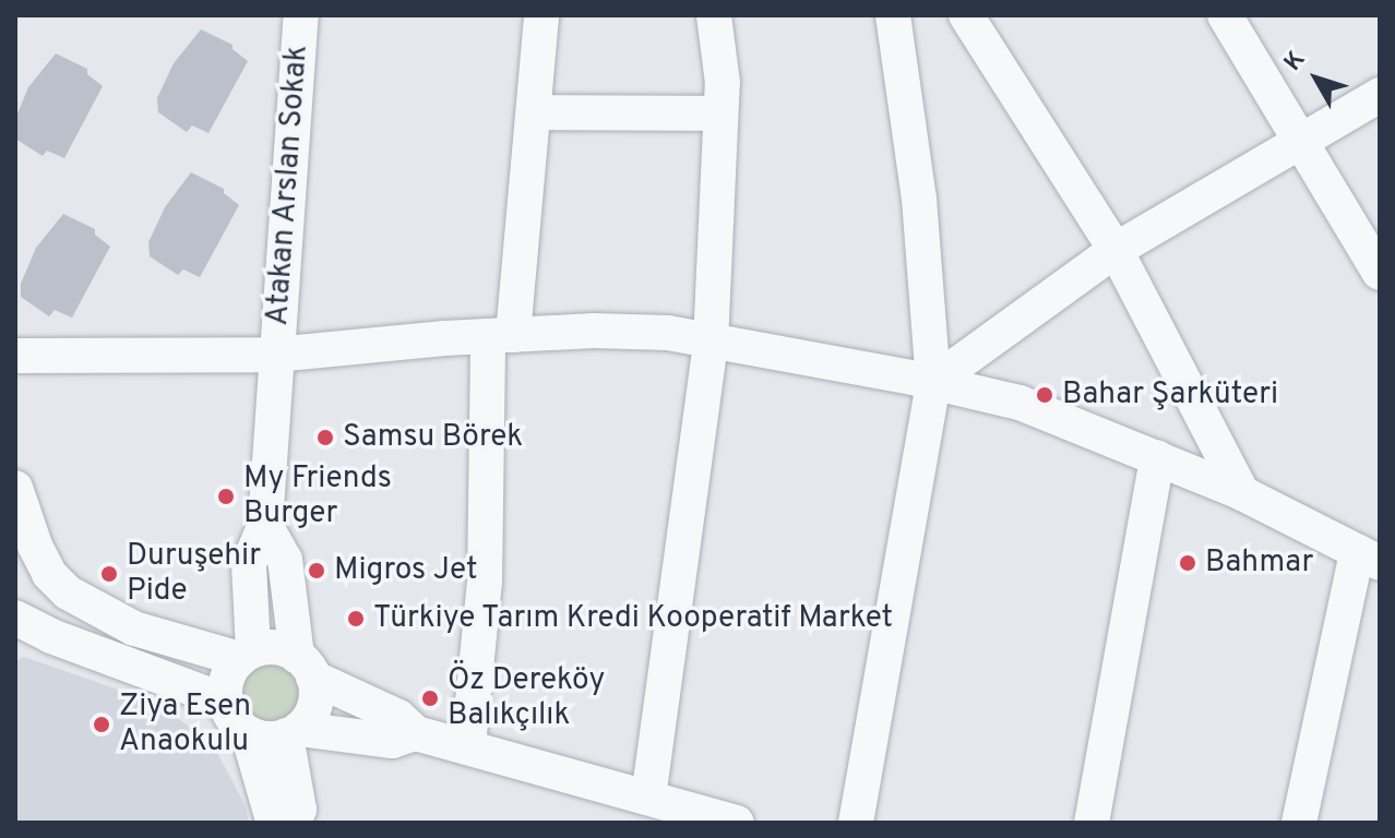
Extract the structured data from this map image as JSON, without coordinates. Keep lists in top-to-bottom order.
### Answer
{
  "streets": {
    "street": ["Atakan Arslan Sokak"]
  },
  "places": [
    "Bahar Şarküteri",
    "Samsu Börek",
    "My Friends Burger",
    "Bahmar",
    "Migros Jet",
    "Duruşehir Pide",
    "Türkiye Tarım Kredi Kooperatif Market",
    "Öz Dereköy Balıkçılık",
    "Ziya Esen Anaokulu"
  ],
  "north": "top left"
}
